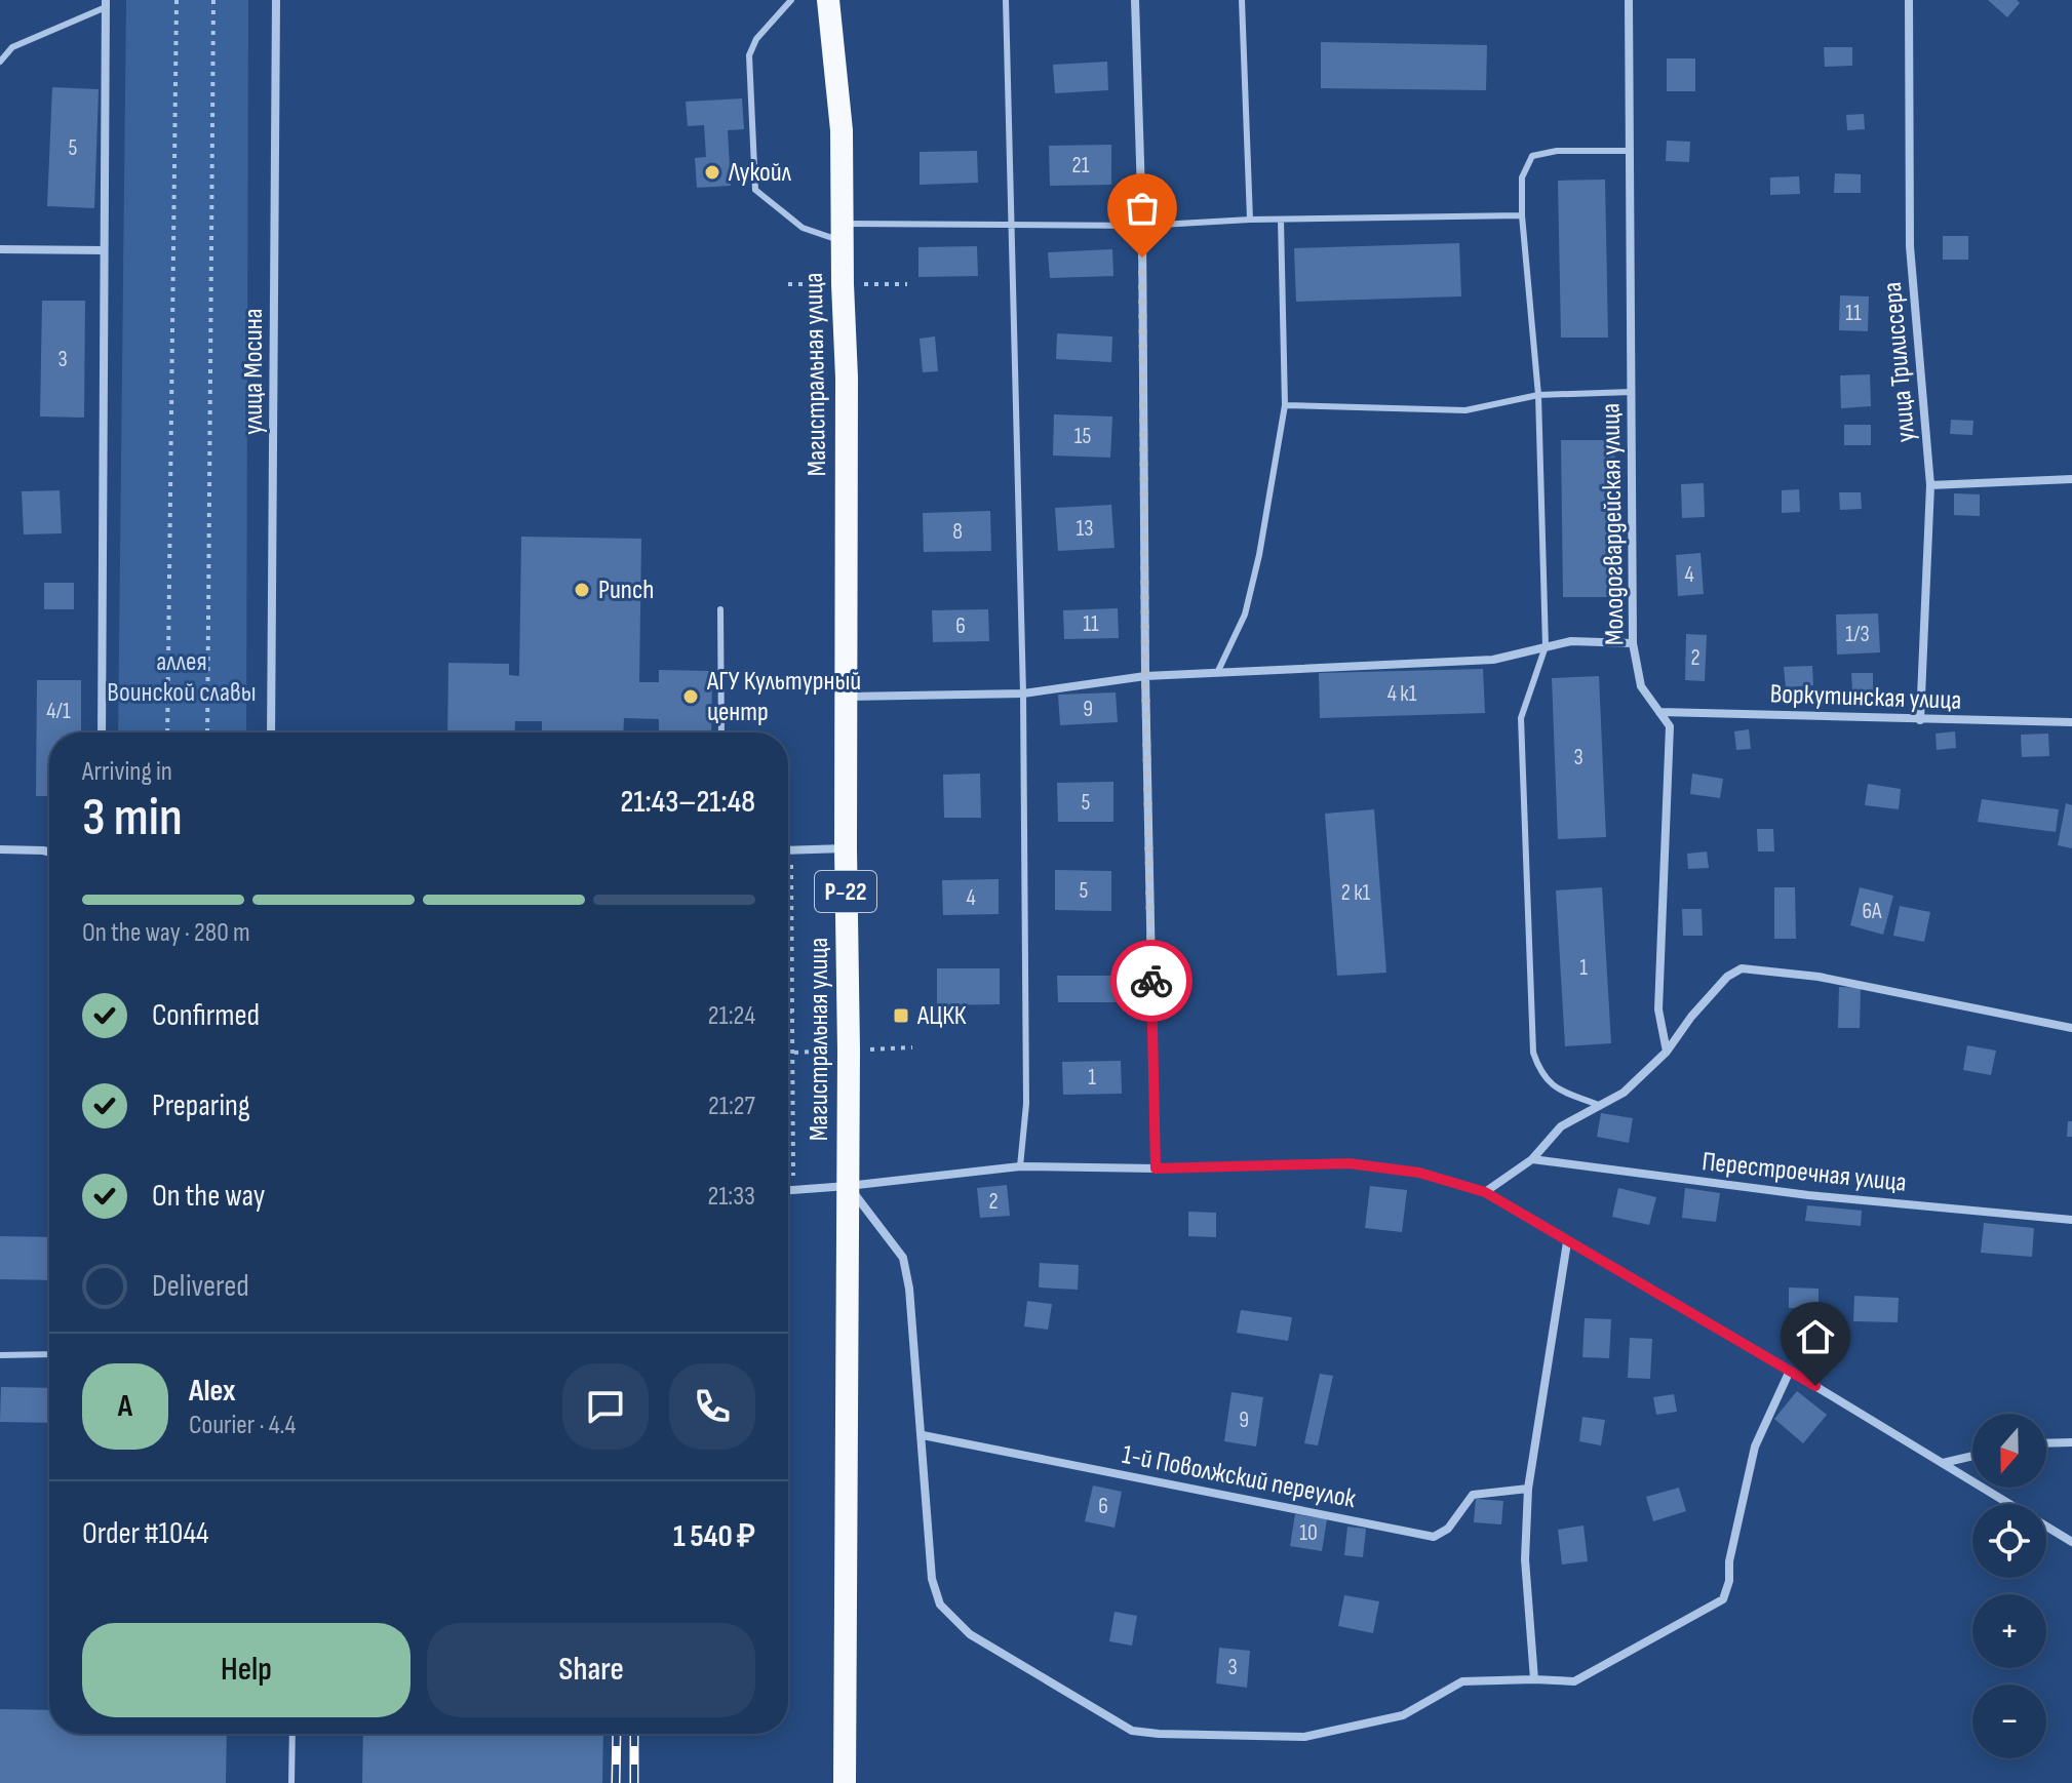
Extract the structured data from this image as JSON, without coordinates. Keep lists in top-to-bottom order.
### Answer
{
  "streets": {
    "highway": ["Магистральная улица", "Р-22"],
    "street": [
      "улица Трилиссера",
      "улица Мосина",
      "Молодогвардейская улица",
      "Воркутинская улица",
      "Перестроечная улица",
      "1-й Поволжский переулок"
    ]
  },
  "crossings": [
    ["улица Трилиссера", "Воркутинская улица"],
    ["Молодогвардейская улица", "Воркутинская улица"]
  ],
  "parks": ["аллея Воинской славы"],
  "places": {
    "other": ["Лукойл", "Punch", "АГУ Культурный центр"],
    "transit": ["АЦКК"]
  },
  "house_numbers": [
    "5",
    "21",
    "11",
    "3",
    "15",
    "13",
    "8",
    "4",
    "11",
    "6",
    "1/3",
    "2",
    "4 к1",
    "9",
    "4/1",
    "3",
    "5",
    "5",
    "2 к1",
    "4",
    "6А",
    "1",
    "1",
    "2",
    "9",
    "6",
    "10",
    "3"
  ],
  "north": "bottom",
  "page": {
    "heading": ["3 min", "Arriving in", "21:43–21:48"],
    "panel": [
      "Alex",
      "Courier · 4.4",
      "Order #1044",
      "1 540 ₽"
    ],
    "bar": "On the way · 280 m",
    "list": [
      ["Confirmed", "21:24"],
      ["Preparing", "21:27"],
      ["On the way", "21:33"],
      "Delivered"
    ],
    "round": "A",
    "map_buttons": ["+", "−"],
    "buttons": ["Help", "Share"]
  }
}
